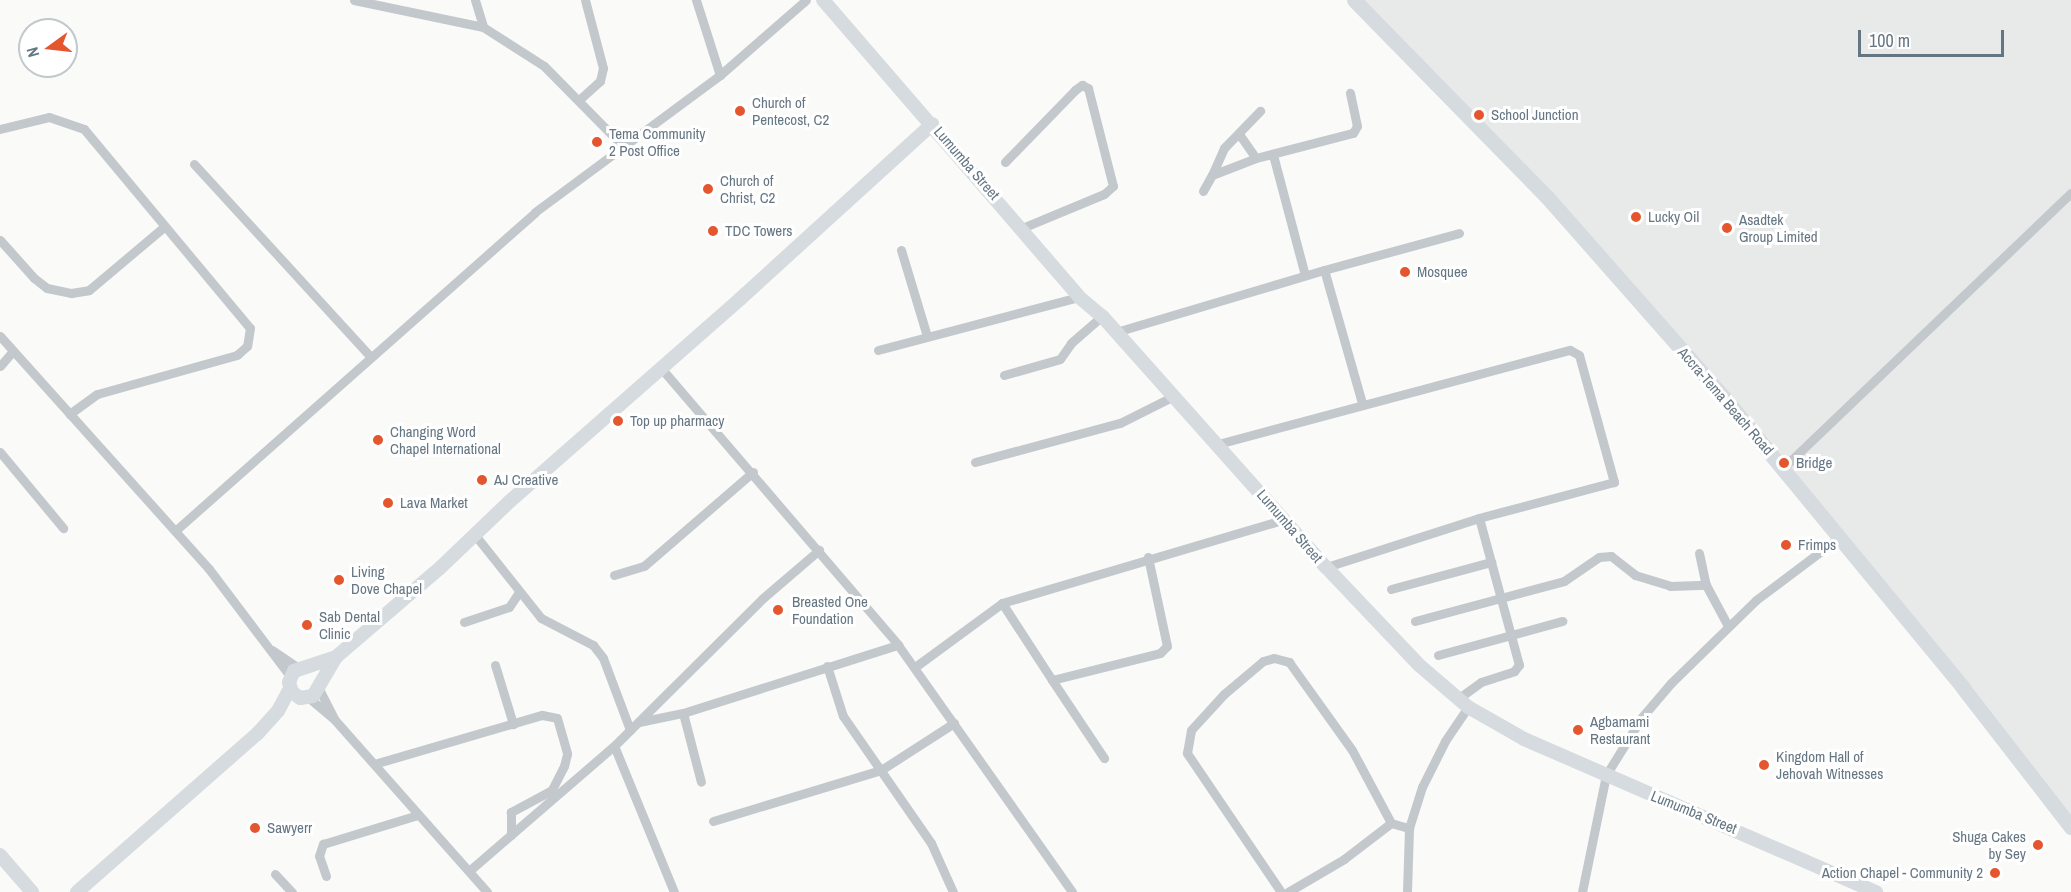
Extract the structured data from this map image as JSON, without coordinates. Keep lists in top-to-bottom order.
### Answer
{
  "streets": {
    "main road": ["Lumumba Street", "Accra-Tema Beach Road"]
  },
  "places": [
    "Church of Pentecost, C2",
    "School Junction",
    "Tema Community 2 Post Office",
    "Church of Christ, C2",
    "Lucky Oil",
    "Asadtek Group Limited",
    "TDC Towers",
    "Mosquee",
    "Top up pharmacy",
    "Changing Word Chapel International",
    "Bridge",
    "AJ Creative",
    "Lava Market",
    "Frimps",
    "Living Dove Chapel",
    "Breasted One Foundation",
    "Sab Dental Clinic",
    "Agbamami Restaurant",
    "Kingdom Hall of Jehovah Witnesses",
    "Sawyerr",
    "Shuga Cakes by Sey",
    "Action Chapel - Community 2"
  ],
  "scale_bar": "100 m",
  "north": "left"
}
